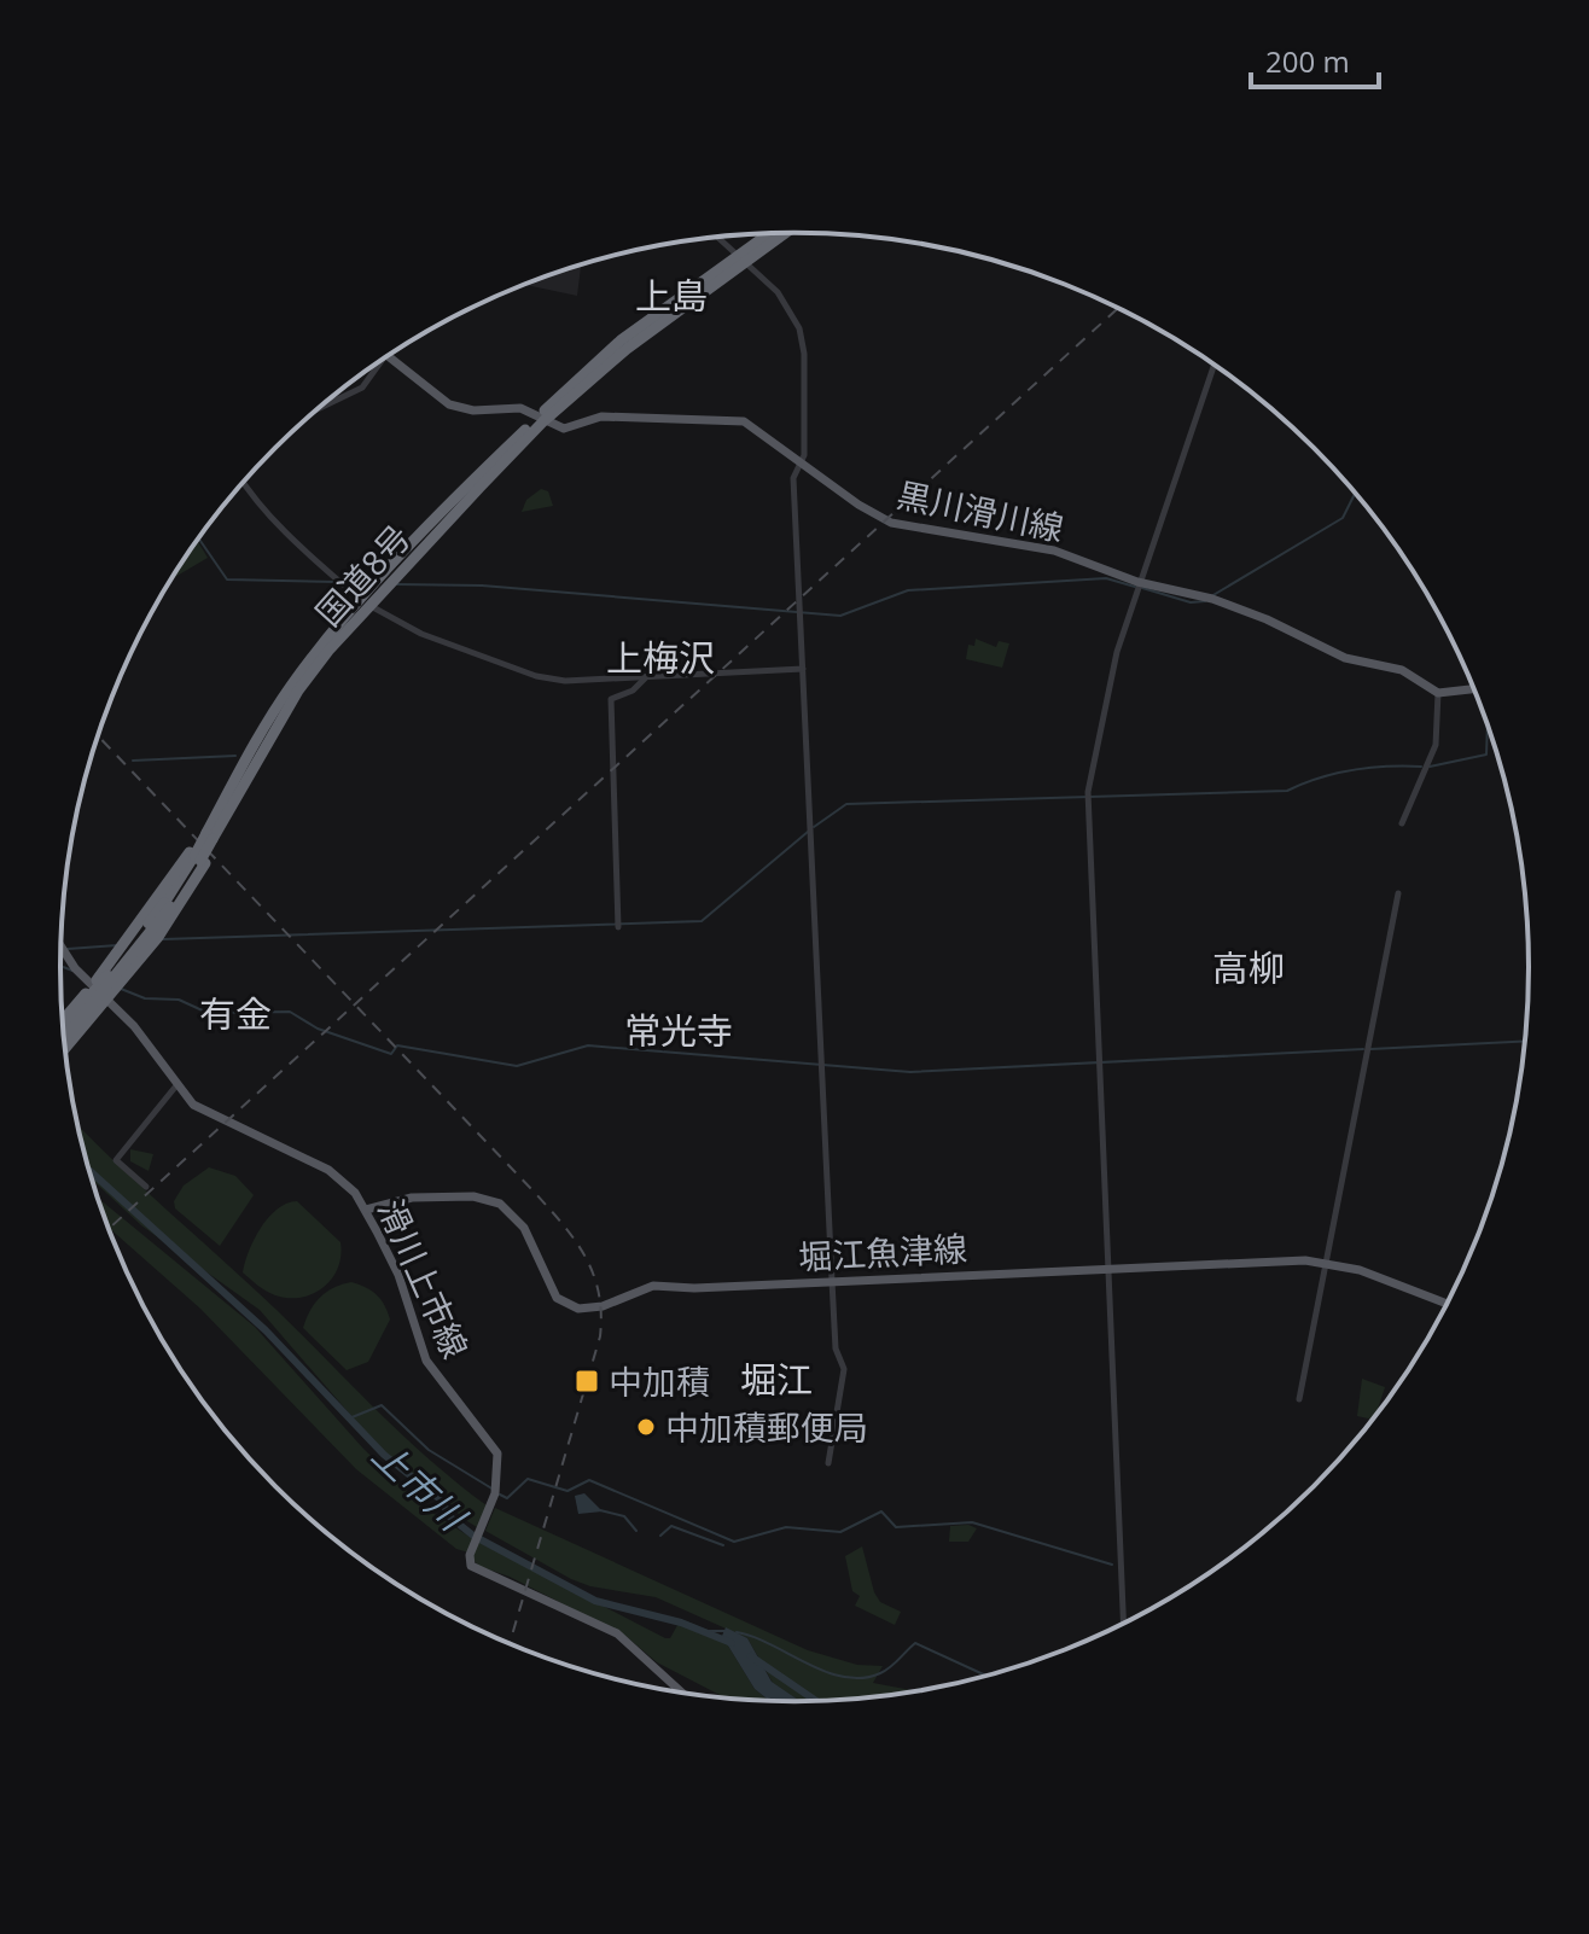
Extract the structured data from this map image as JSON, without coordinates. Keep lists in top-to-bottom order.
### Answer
{
  "streets": {
    "highway": ["国道8号"],
    "main road": ["黒川滑川線", "堀江魚津線", "滑川上市線"]
  },
  "crossings": [
    ["黒川滑川線", "国道8号"],
    ["堀江魚津線", "滑川上市線"]
  ],
  "districts": [
    "上島",
    "上梅沢",
    "高柳",
    "有金",
    "常光寺",
    "堀江"
  ],
  "water": ["上市川"],
  "places": {
    "transit": ["中加積"],
    "other": ["中加積郵便局"]
  },
  "scale_bar": "200 m"
}
